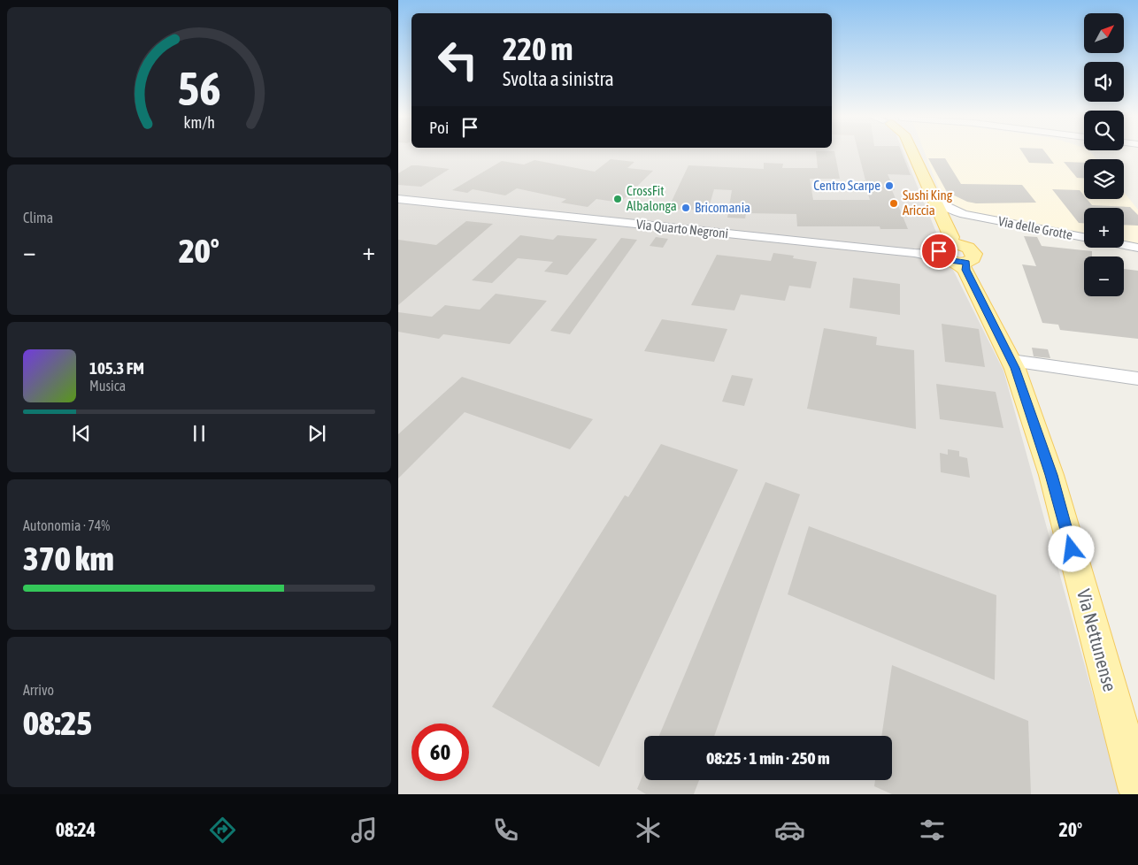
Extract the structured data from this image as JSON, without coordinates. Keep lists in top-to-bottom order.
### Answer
{
  "streets": {
    "main road": ["Via Nettunense"],
    "street": ["Via delle Grotte", "Via Quarto Negroni"]
  },
  "crossings": [
    ["Via delle Grotte", "Via Nettunense"],
    ["Via Quarto Negroni", "Via Nettunense"]
  ],
  "places": [
    "Centro Scarpe",
    "CrossFit Albalonga",
    "Sushi King Ariccia",
    "Bricomania"
  ],
  "north": "top right",
  "page": {
    "map_buttons": ["+", "−"],
    "turn": ["220 m", "Svolta a sinistra"],
    "then": "Poi",
    "tile": [
      "Clima",
      ["Autonomia · 74%", "370 km"],
      ["Arrivo", "08:25"]
    ],
    "heat": ["−", "20°", "+"],
    "song": ["105.3 FM", "Musica"],
    "limit": "60",
    "trip": "08:25 · 1 min · 250 m",
    "tabs": ["08:24", "20°"],
    "gauge": ["56", "km/h"]
  }
}
